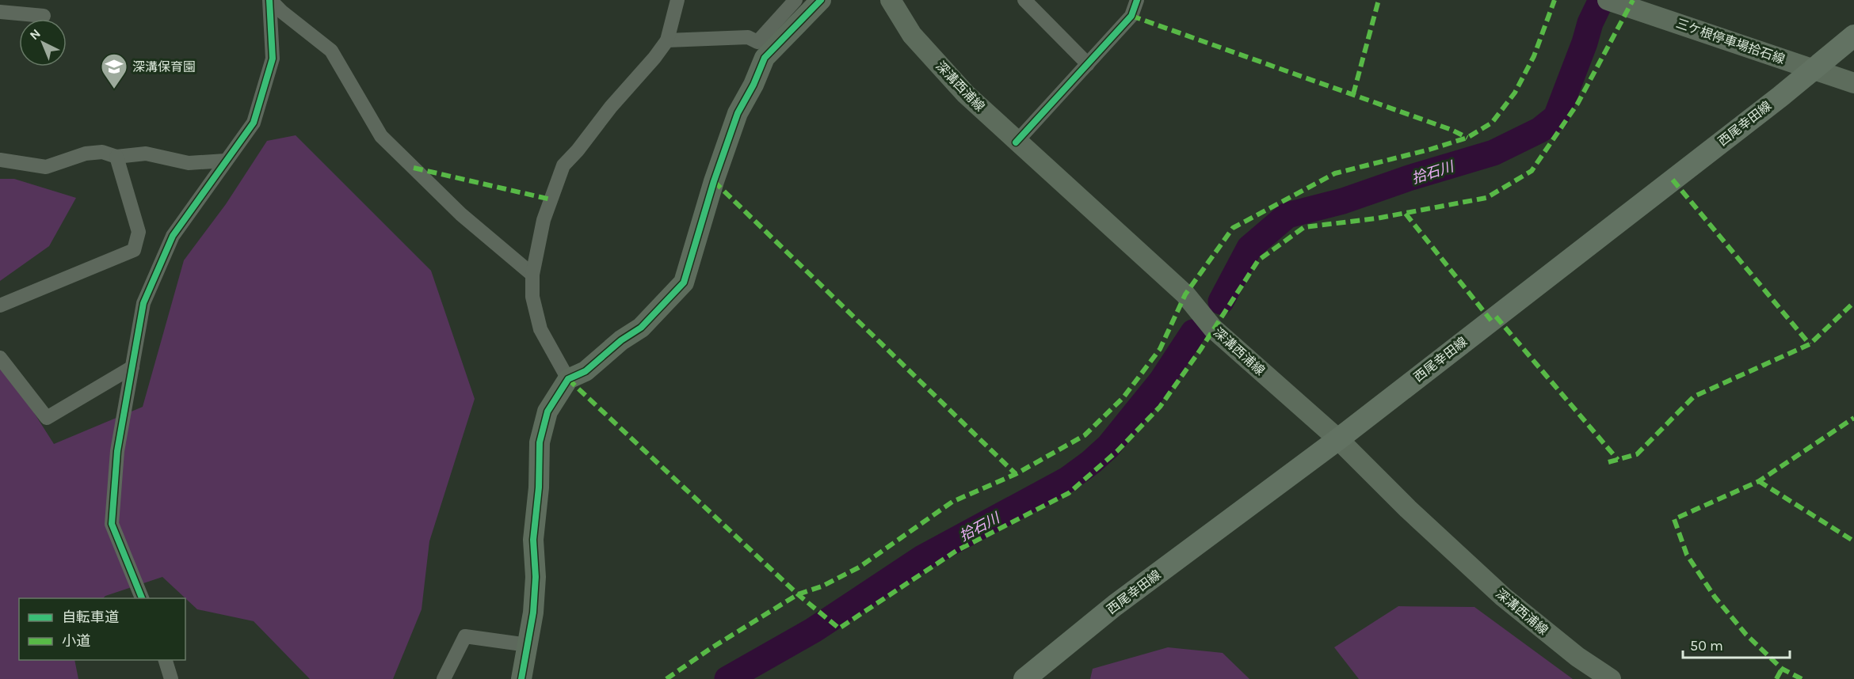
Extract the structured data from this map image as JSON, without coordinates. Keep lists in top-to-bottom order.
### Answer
{
  "streets": {
    "main road": ["三ケ根停車場拾石線", "深溝西浦線", "西尾幸田線"]
  },
  "crossings": [
    ["三ケ根停車場拾石線", "西尾幸田線"],
    ["深溝西浦線", "西尾幸田線"]
  ],
  "water": ["拾石川"],
  "places": {
    "school or university": ["深溝保育園"]
  },
  "legend": ["自転車道", "小道"],
  "scale_bar": "50 m",
  "north": "top left"
}
